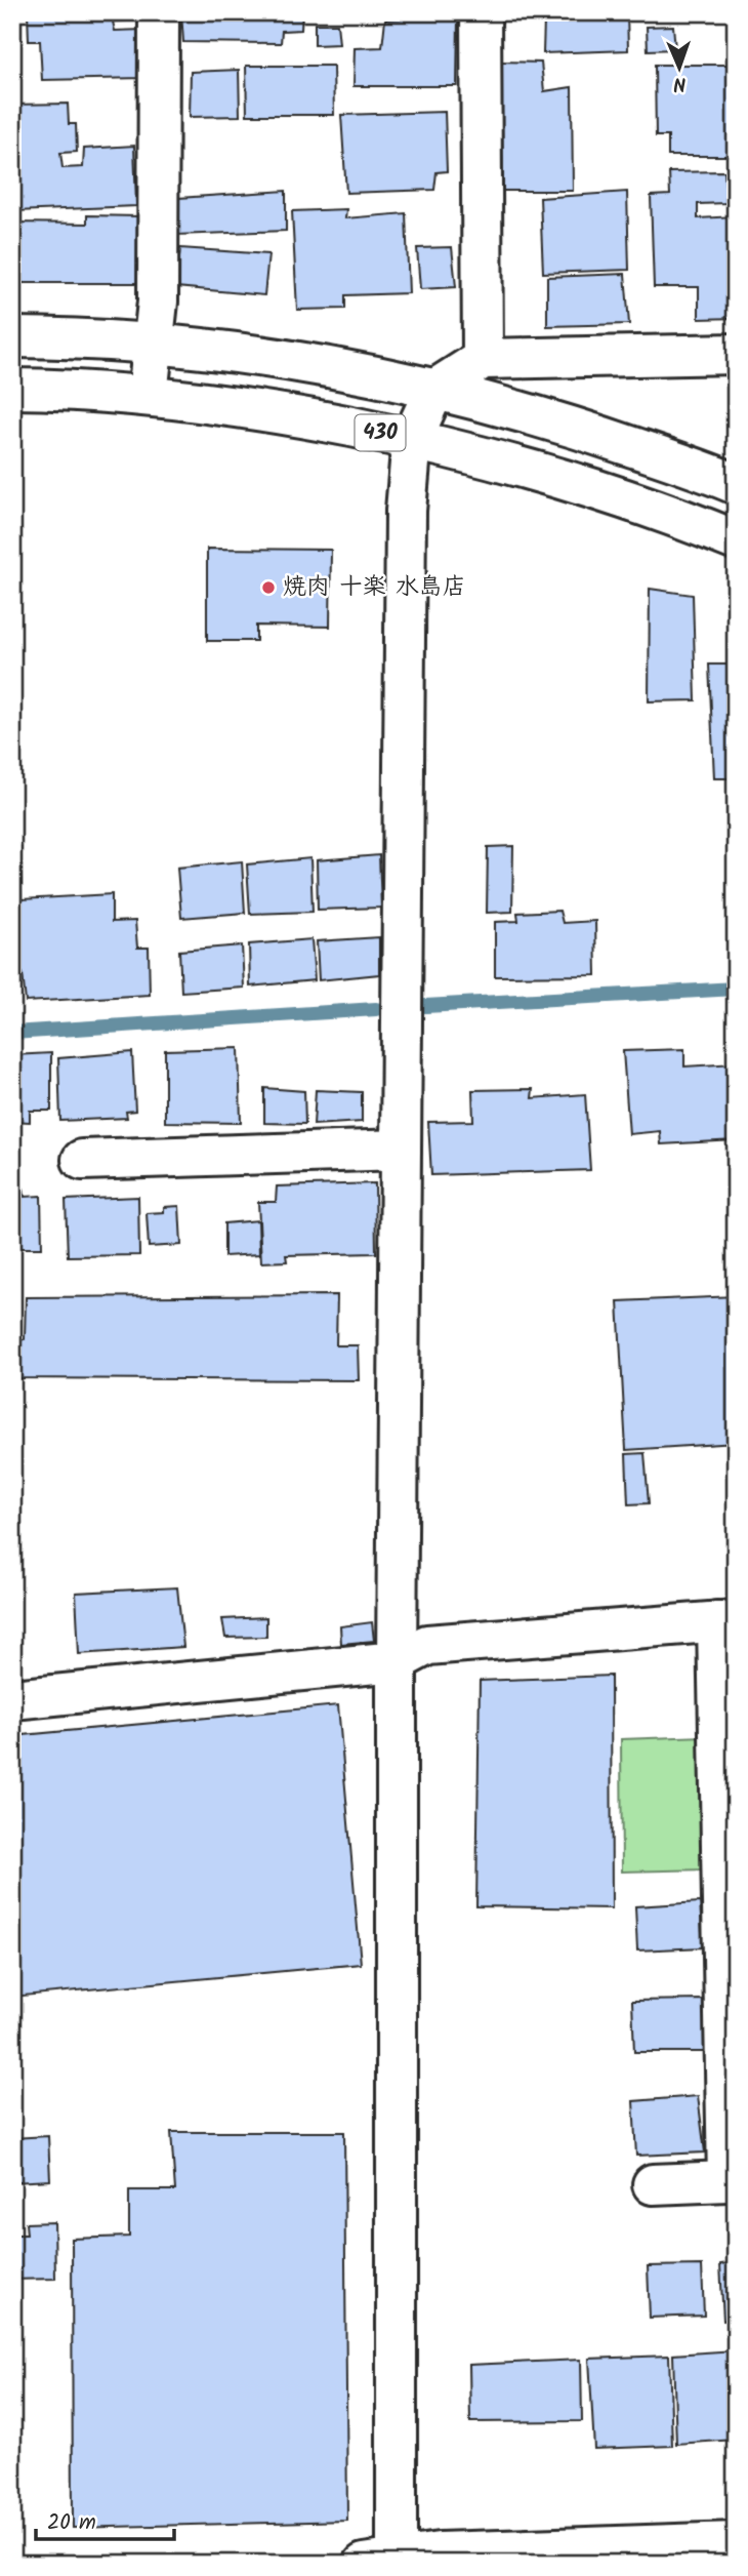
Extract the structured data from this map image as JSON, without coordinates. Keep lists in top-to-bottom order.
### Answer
{
  "streets": {
    "main road": ["430"]
  },
  "places": ["焼肉 十楽 水島店"],
  "scale_bar": "20 m",
  "north": "bottom"
}
